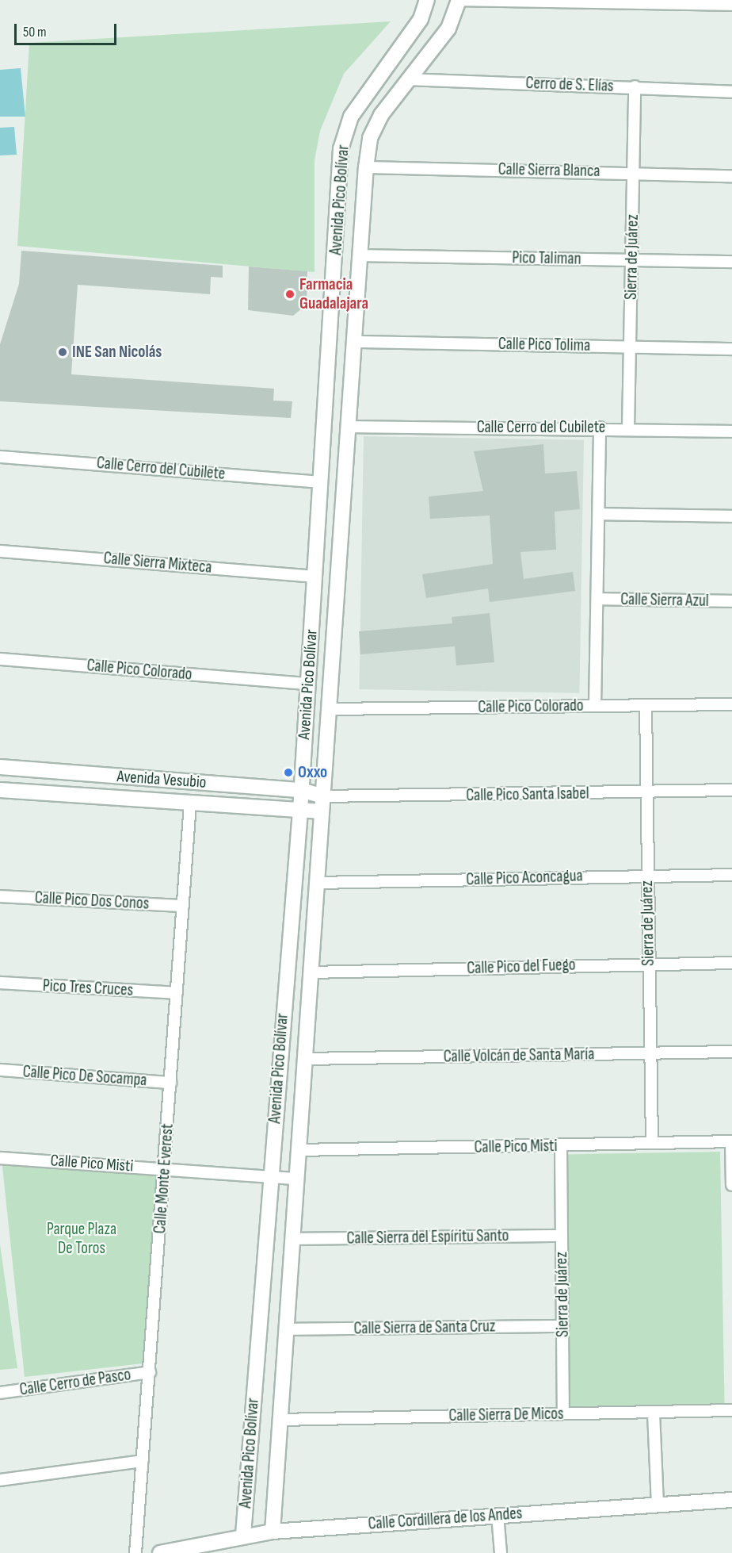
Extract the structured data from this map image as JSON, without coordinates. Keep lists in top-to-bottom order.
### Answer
{
  "streets": {
    "street": [
      "Cerro de S. Elías",
      "Calle Sierra Blanca",
      "Avenida Pico Bolívar",
      "Sierra de Juárez",
      "Pico Taliman",
      "Calle Pico Tolima",
      "Calle Cerro del Cubilete",
      "Calle Sierra Mixteca",
      "Calle Sierra Azul",
      "Calle Pico Colorado",
      "Avenida Vesubio",
      "Calle Pico Santa Isabel",
      "Calle Pico Aconcagua",
      "Calle Pico Dos Conos",
      "Calle Pico del Fuego",
      "Pico Tres Cruces",
      "Calle Volcán de Santa María",
      "Calle Pico De Socampa",
      "Calle Pico Misti",
      "Calle Monte Everest",
      "Calle Sierra del Espíritu Santo",
      "Calle Sierra de Santa Cruz",
      "Calle Cerro de Pasco",
      "Calle Sierra De Micos",
      "Calle Cordillera de los Andes"
    ]
  },
  "crossings": [
    ["Cerro de S. Elías", "Avenida Pico Bolívar"],
    ["Cerro de S. Elías", "Sierra de Juárez"],
    ["Calle Sierra Blanca", "Avenida Pico Bolívar"],
    ["Calle Sierra Blanca", "Sierra de Juárez"],
    ["Avenida Pico Bolívar", "Pico Taliman"],
    ["Avenida Pico Bolívar", "Calle Pico Tolima"],
    ["Avenida Pico Bolívar", "Calle Cerro del Cubilete"],
    ["Avenida Pico Bolívar", "Calle Sierra Mixteca"],
    ["Avenida Pico Bolívar", "Calle Pico Colorado"],
    ["Avenida Pico Bolívar", "Avenida Vesubio"],
    ["Avenida Pico Bolívar", "Calle Pico Santa Isabel"],
    ["Avenida Pico Bolívar", "Calle Pico Aconcagua"],
    ["Avenida Pico Bolívar", "Calle Pico del Fuego"],
    ["Avenida Pico Bolívar", "Calle Volcán de Santa María"],
    ["Avenida Pico Bolívar", "Calle Pico Misti"],
    ["Avenida Pico Bolívar", "Calle Sierra del Espíritu Santo"],
    ["Avenida Pico Bolívar", "Calle Sierra de Santa Cruz"],
    ["Avenida Pico Bolívar", "Calle Sierra De Micos"],
    ["Avenida Pico Bolívar", "Calle Cordillera de los Andes"],
    ["Sierra de Juárez", "Pico Taliman"],
    ["Sierra de Juárez", "Calle Pico Tolima"],
    ["Sierra de Juárez", "Calle Cerro del Cubilete"],
    ["Sierra de Juárez", "Calle Pico Colorado"],
    ["Sierra de Juárez", "Calle Pico Santa Isabel"],
    ["Sierra de Juárez", "Calle Pico Aconcagua"],
    ["Sierra de Juárez", "Calle Pico del Fuego"],
    ["Sierra de Juárez", "Calle Volcán de Santa María"],
    ["Sierra de Juárez", "Calle Pico Misti"],
    ["Sierra de Juárez", "Calle Sierra del Espíritu Santo"],
    ["Sierra de Juárez", "Calle Sierra de Santa Cruz"],
    ["Sierra de Juárez", "Calle Sierra De Micos"],
    ["Avenida Vesubio", "Calle Pico Santa Isabel"],
    ["Avenida Vesubio", "Calle Monte Everest"],
    ["Calle Pico Dos Conos", "Calle Monte Everest"],
    ["Pico Tres Cruces", "Calle Monte Everest"],
    ["Calle Pico De Socampa", "Calle Monte Everest"],
    ["Calle Pico Misti", "Calle Monte Everest"],
    ["Calle Monte Everest", "Calle Cerro de Pasco"]
  ],
  "parks": ["Parque Plaza De Toros"],
  "places": ["Farmacia Guadalajara", "INE San Nicolás", "Oxxo"],
  "scale_bar": "50 m"
}
